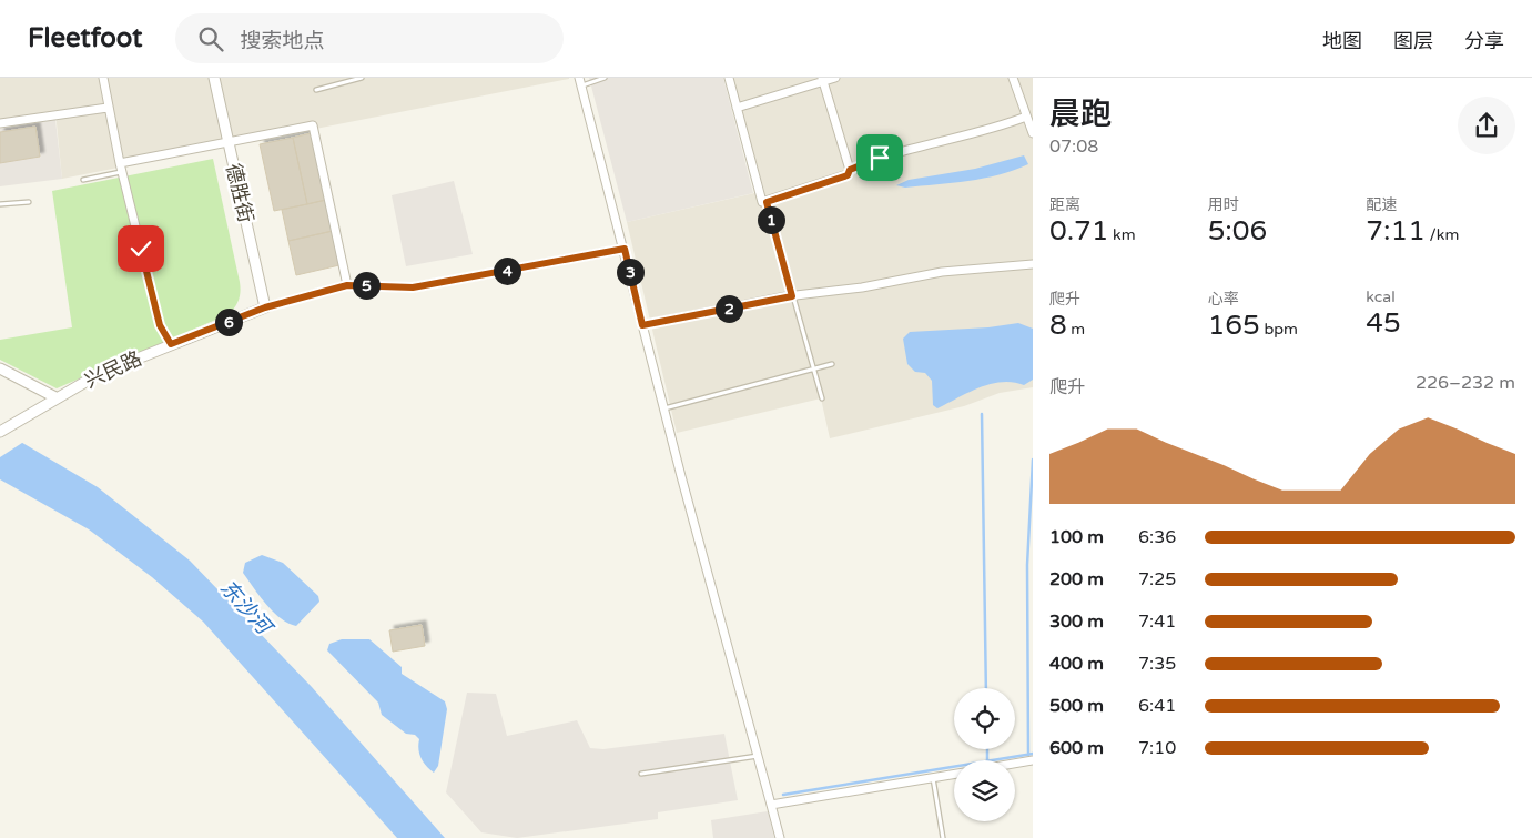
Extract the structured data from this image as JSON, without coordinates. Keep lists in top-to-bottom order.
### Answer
{
  "streets": {
    "street": ["德胜街", "兴民路"]
  },
  "crossings": [
    ["德胜街", "兴民路"]
  ],
  "water": ["东沙河"],
  "page": {
    "header": "Fleetfoot",
    "search": "搜索地点",
    "nav": ["地图", "图层", "分享"],
    "heading": ["晨跑", "07:08"],
    "stats": [
      ["距离", "0.71 km"],
      ["用时", "5:06"],
      ["配速", "7:11 /km"],
      ["爬升", "8 m"],
      ["心率", "165 bpm"],
      ["kcal", "45"]
    ],
    "pins": [
      "1",
      "4",
      "3",
      "5",
      "2",
      "6"
    ],
    "chart": ["爬升", "226–232 m"],
    "list": [
      {
        "name": "100 m",
        "note": "6:36"
      },
      {
        "name": "200 m",
        "note": "7:25"
      },
      {
        "name": "300 m",
        "note": "7:41"
      },
      {
        "name": "400 m",
        "note": "7:35"
      },
      {
        "name": "500 m",
        "note": "6:41"
      },
      {
        "name": "600 m",
        "note": "7:10"
      }
    ]
  }
}
